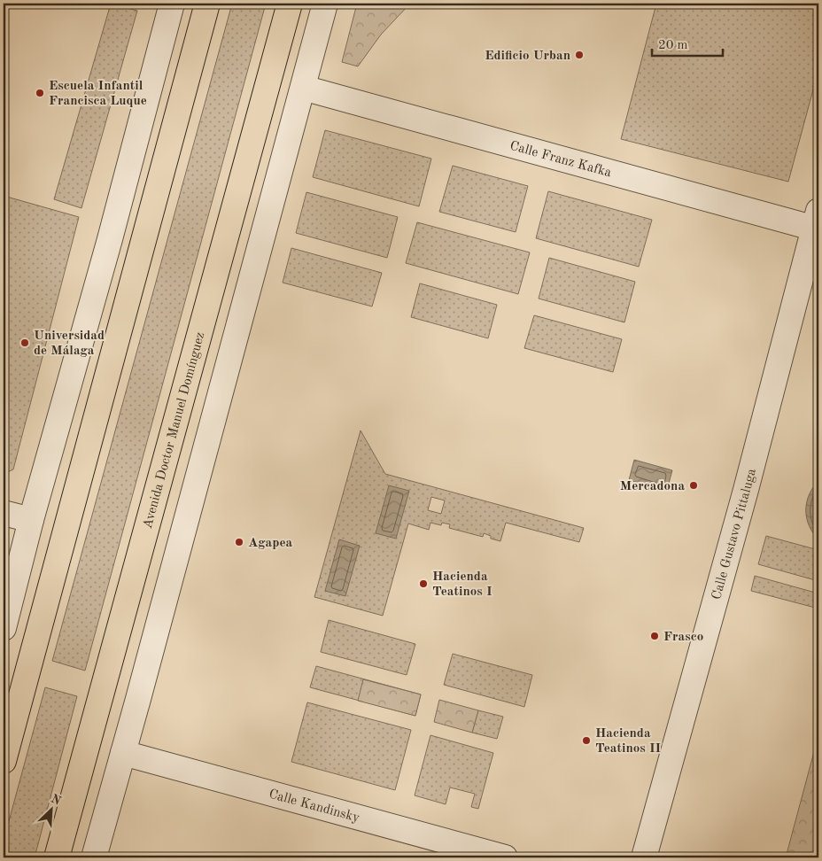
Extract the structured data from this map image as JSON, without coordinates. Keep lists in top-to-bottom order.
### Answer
{
  "streets": {
    "main road": ["Avenida Doctor Manuel Domínguez"],
    "street": ["Calle Franz Kafka", "Calle Gustavo Pittaluga", "Calle Kandinsky"]
  },
  "crossings": [
    ["Calle Franz Kafka", "Calle Gustavo Pittaluga"]
  ],
  "places": [
    "Edificio Urban",
    "Escuela Infantil Francisca Luque",
    "Universidad de Málaga",
    "Mercadona",
    "Agapea",
    "Hacienda Teatinos I",
    "Frasco",
    "Hacienda Teatinos II"
  ],
  "scale_bar": "20 m",
  "north": "top right"
}
